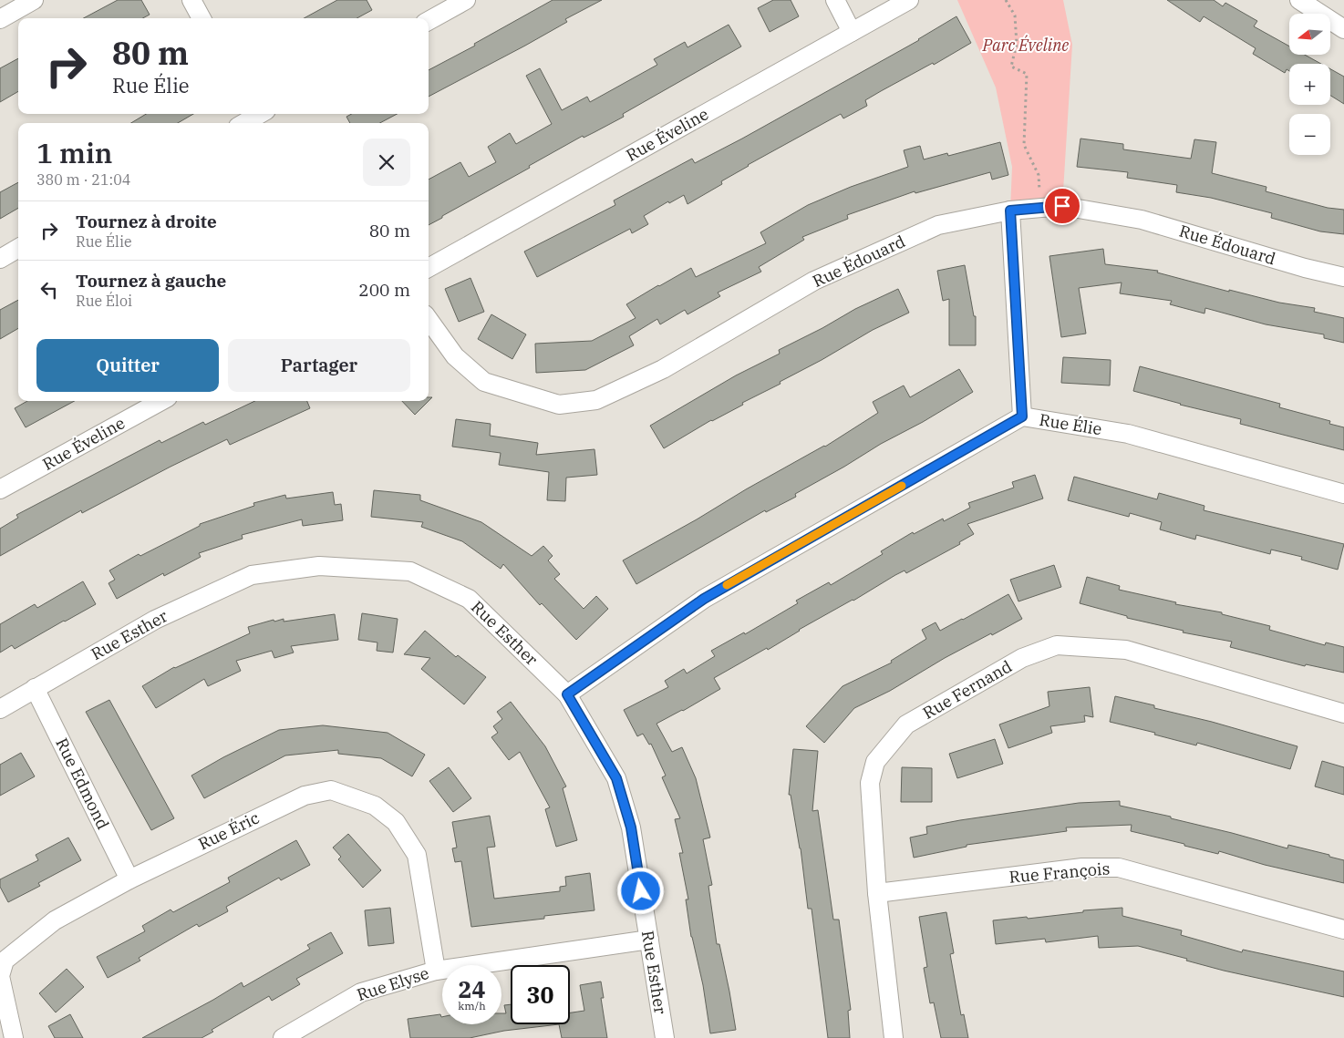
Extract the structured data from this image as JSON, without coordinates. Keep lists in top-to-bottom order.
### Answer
{
  "streets": {
    "street": [
      "Rue Éveline",
      "Rue Édouard",
      "Rue Élie",
      "Rue Esther",
      "Rue Fernand",
      "Rue Edmond",
      "Rue Éric",
      "Rue François",
      "Rue Elyse"
    ]
  },
  "crossings": [
    ["Rue Élie", "Rue Esther"],
    ["Rue Esther", "Rue Edmond"],
    ["Rue Esther", "Rue Elyse"],
    ["Rue Fernand", "Rue François"],
    ["Rue Edmond", "Rue Éric"],
    ["Rue Éric", "Rue Elyse"]
  ],
  "parks": ["Parc Éveline"],
  "north": "left",
  "page": {
    "map_buttons": ["+", "−"],
    "turn": ["80 m", "Rue Élie"],
    "heading": ["1 min", "380 m · 21:04"],
    "list": [
      {
        "name": "Tournez à droite",
        "note": "Rue Élie",
        "value": "80 m"
      },
      {
        "name": "Tournez à gauche",
        "note": "Rue Éloi",
        "value": "200 m"
      }
    ],
    "buttons": ["Quitter", "Partager"],
    "speed": "24 km/h",
    "limit": "30"
  }
}
